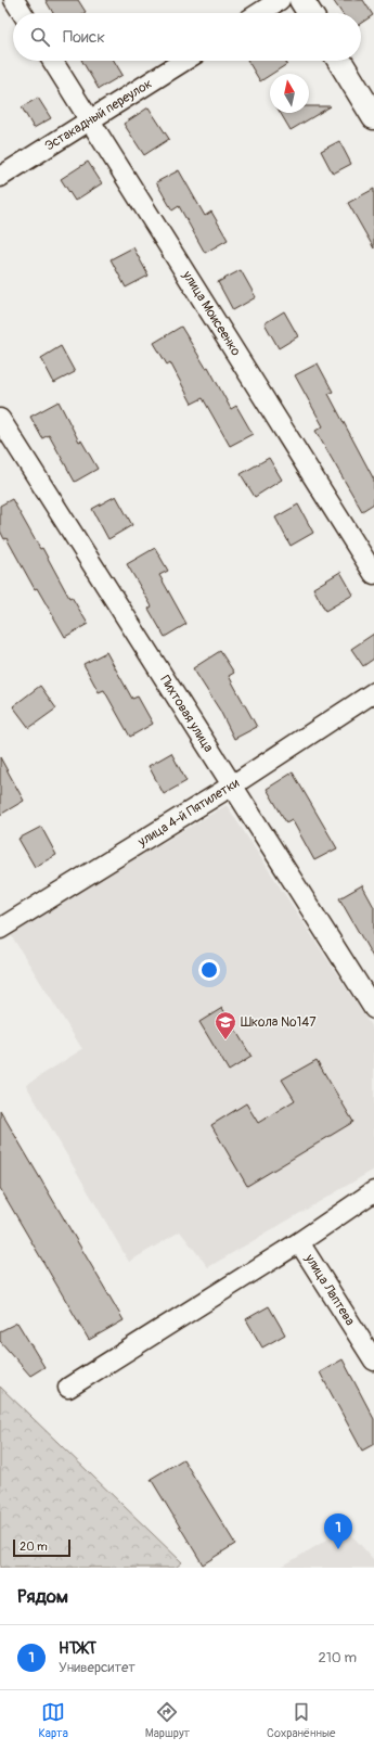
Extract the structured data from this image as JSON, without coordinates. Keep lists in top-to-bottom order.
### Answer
{
  "streets": {
    "street": [
      "Эстакадный переулок",
      "улица Моисеенко",
      "Пихтовая улица",
      "улица 4-й Пятилетки",
      "улица Лаптева"
    ]
  },
  "crossings": [
    ["Эстакадный переулок", "улица Моисеенко"],
    ["Пихтовая улица", "улица 4-й Пятилетки"]
  ],
  "places": {
    "school or university": ["Школа №147"]
  },
  "scale_bar": "20 m",
  "north": "top",
  "page": {
    "search": "Поиск",
    "pins": "1",
    "scale": "20 m",
    "heading": "Рядом",
    "list": [
      {
        "mark": "1",
        "name": "НТЖТ",
        "note": "Университет",
        "value": "210 m"
      }
    ],
    "nav": ["Карта", "Маршрут", "Сохранённые"]
  }
}
